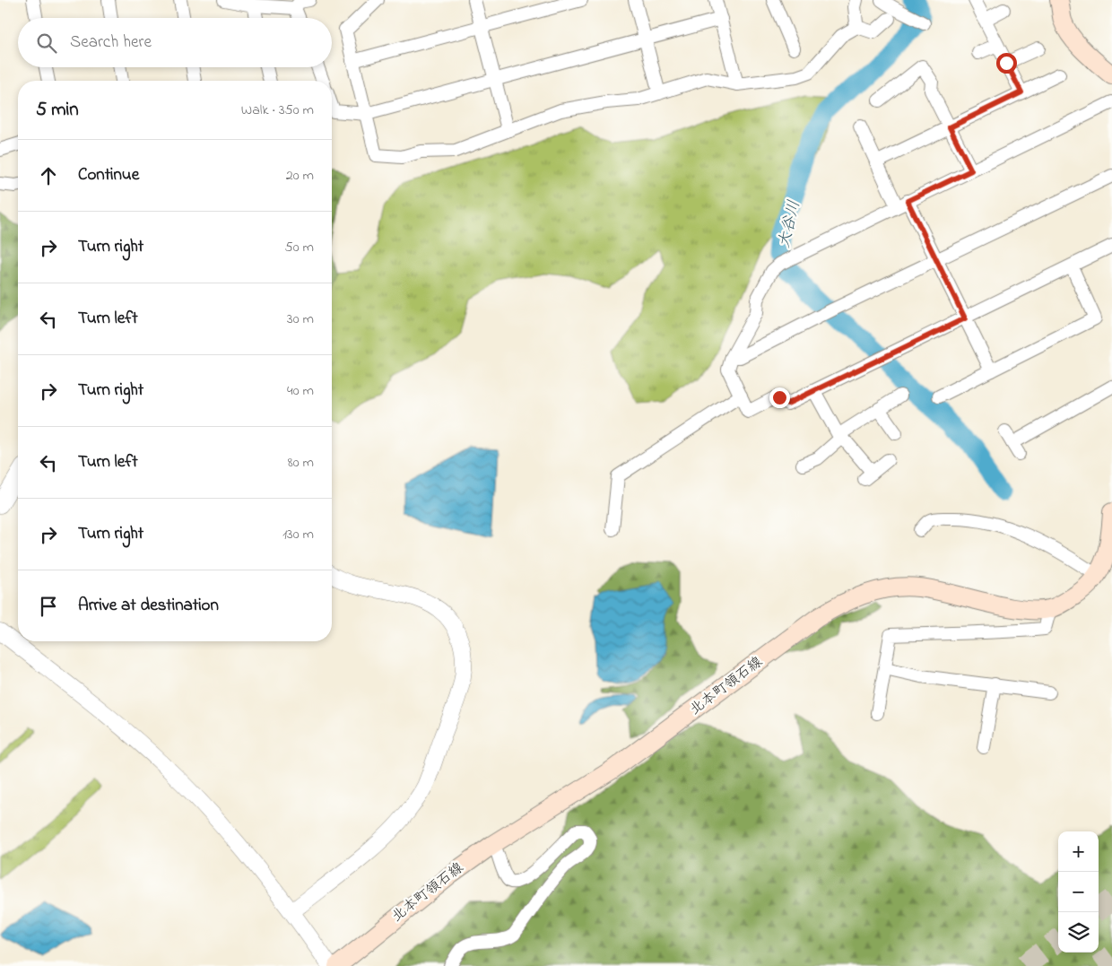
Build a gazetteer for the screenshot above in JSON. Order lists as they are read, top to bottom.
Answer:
{
  "streets": {
    "main road": ["北本町領石線"]
  },
  "water": ["大谷川"],
  "page": {
    "search": "Search here",
    "heading": ["5 min", "Walk · 350 m"],
    "list": [
      ["Continue", "20 m"],
      ["Turn right", "50 m"],
      ["Turn left", "30 m"],
      ["Turn right", "40 m"],
      ["Turn left", "80 m"],
      ["Turn right", "130 m"],
      "Arrive at destination"
    ],
    "map_buttons": ["+", "−"]
  }
}
